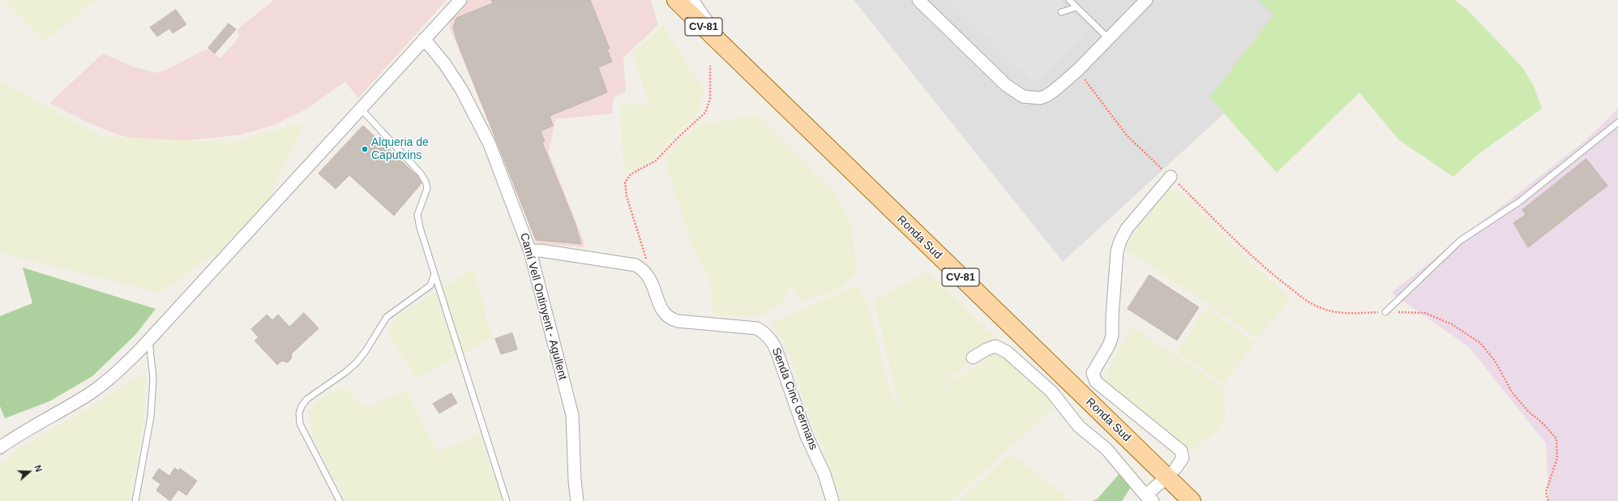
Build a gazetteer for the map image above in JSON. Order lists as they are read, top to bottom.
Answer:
{
  "streets": {
    "main road": ["CV-81", "Ronda Sud"],
    "street": ["Camí Vell Ontinyent - Agullent", "Senda Cinc Germans"]
  },
  "places": ["Alqueria de Caputxins"],
  "north": "right"
}
